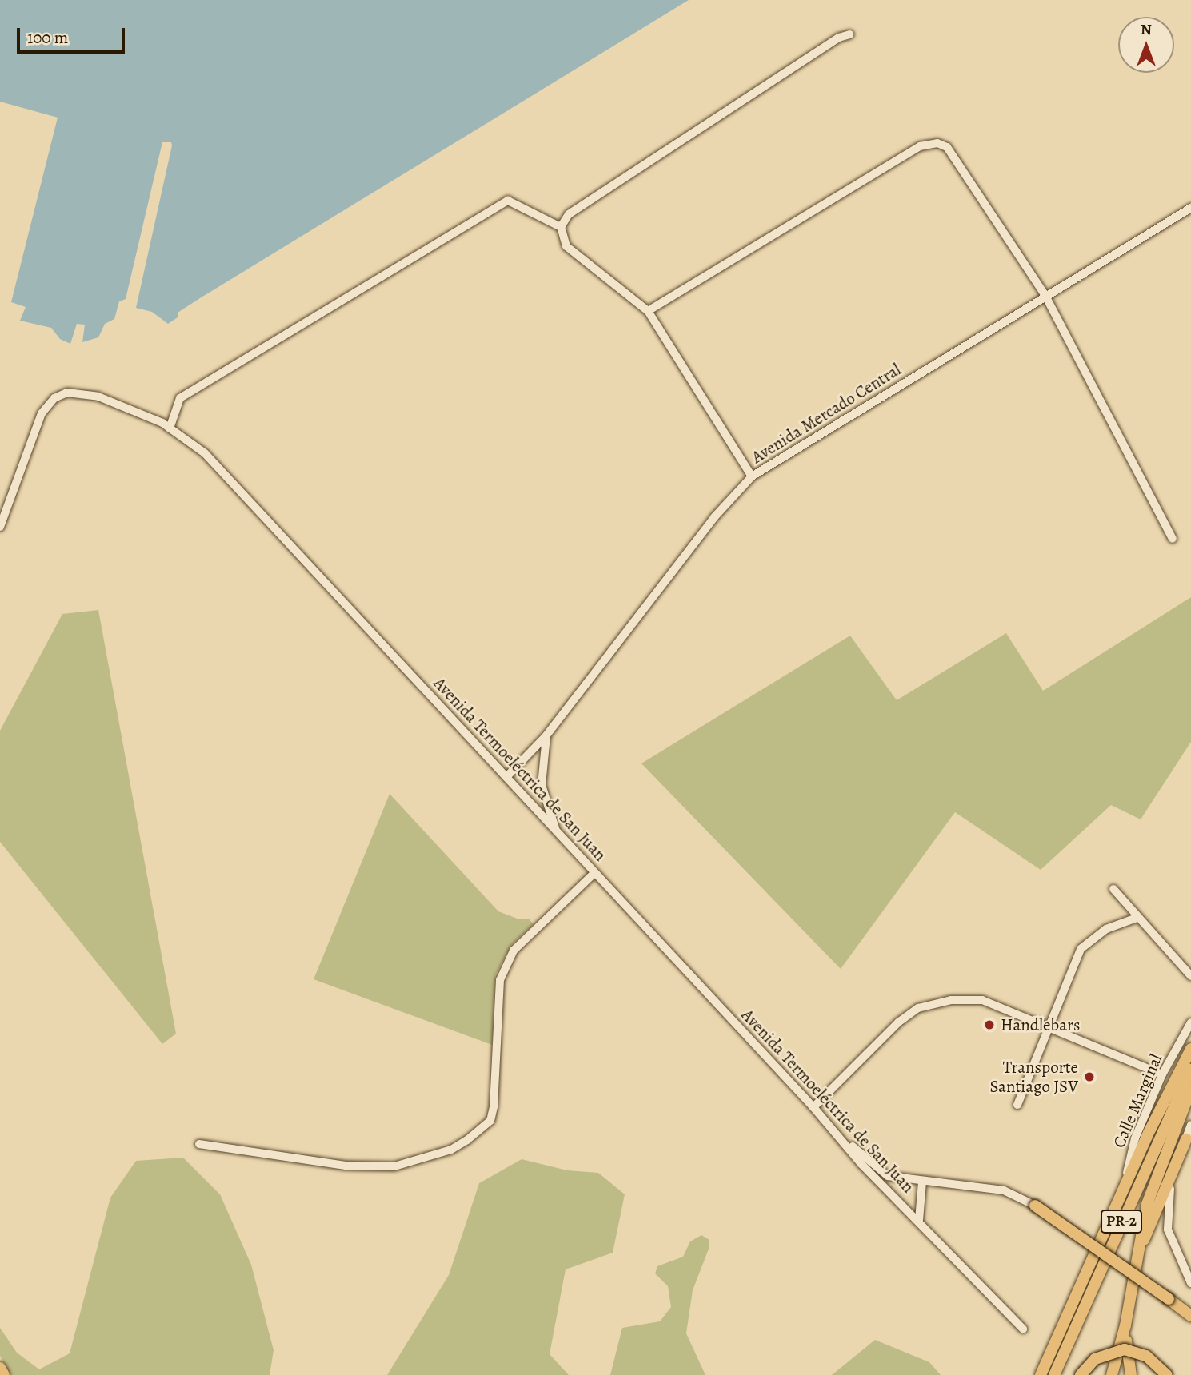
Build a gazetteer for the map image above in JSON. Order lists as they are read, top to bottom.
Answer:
{
  "streets": {
    "highway": ["PR-2"],
    "street": ["Avenida Mercado Central", "Avenida Termoeléctrica de San Juan", "Calle Marginal"]
  },
  "crossings": [
    ["Avenida Mercado Central", "Avenida Termoeléctrica de San Juan"],
    ["Calle Marginal", "PR-2"]
  ],
  "places": ["Handlebars", "Transporte Santiago JSV"],
  "scale_bar": "100 m",
  "north": "top"
}
